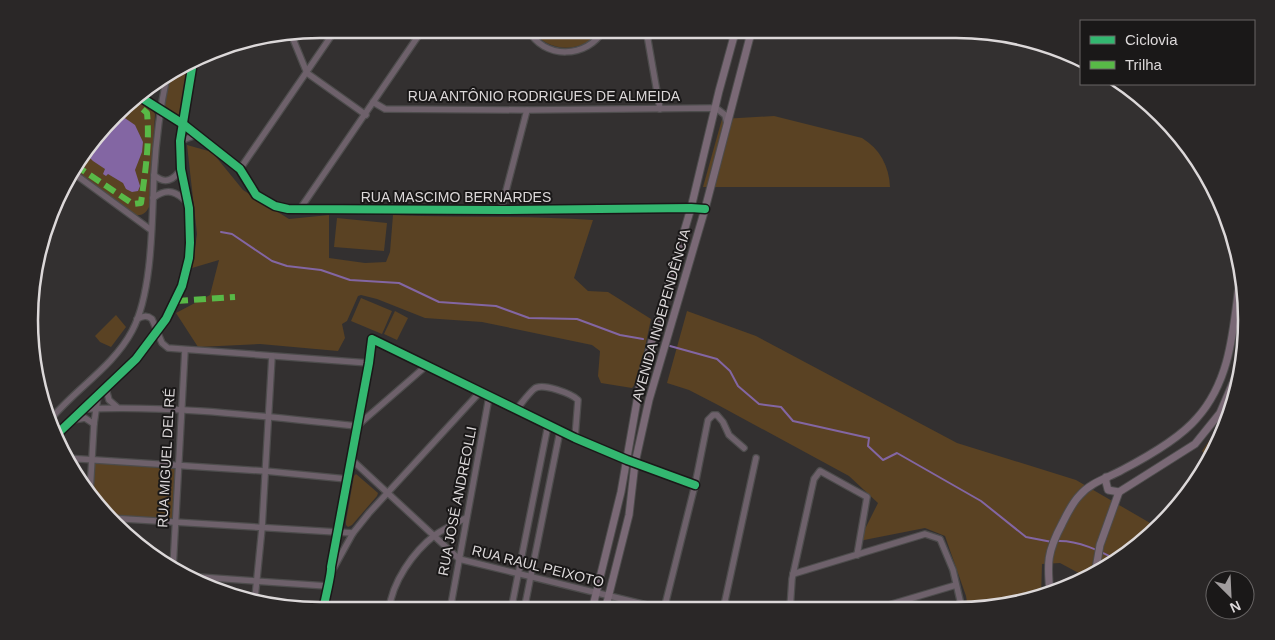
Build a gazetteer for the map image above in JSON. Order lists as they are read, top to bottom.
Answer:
{
  "streets": {
    "main road": ["AVENIDA INDEPENDÊNCIA"],
    "street": [
      "RUA ANTÔNIO RODRIGUES DE ALMEIDA",
      "RUA MASCIMO BERNARDES",
      "RUA MIGUEL DEL RÉ",
      "RUA JOSÉ ANDREOLLI",
      "RUA RAUL PEIXOTO"
    ]
  },
  "crossings": [
    ["RUA ANTÔNIO RODRIGUES DE ALMEIDA", "AVENIDA INDEPENDÊNCIA"],
    ["RUA MASCIMO BERNARDES", "AVENIDA INDEPENDÊNCIA"],
    ["AVENIDA INDEPENDÊNCIA", "RUA RAUL PEIXOTO"],
    ["RUA JOSÉ ANDREOLLI", "RUA RAUL PEIXOTO"]
  ],
  "legend": ["Ciclovia", "Trilha"],
  "north": "bottom right"
}
